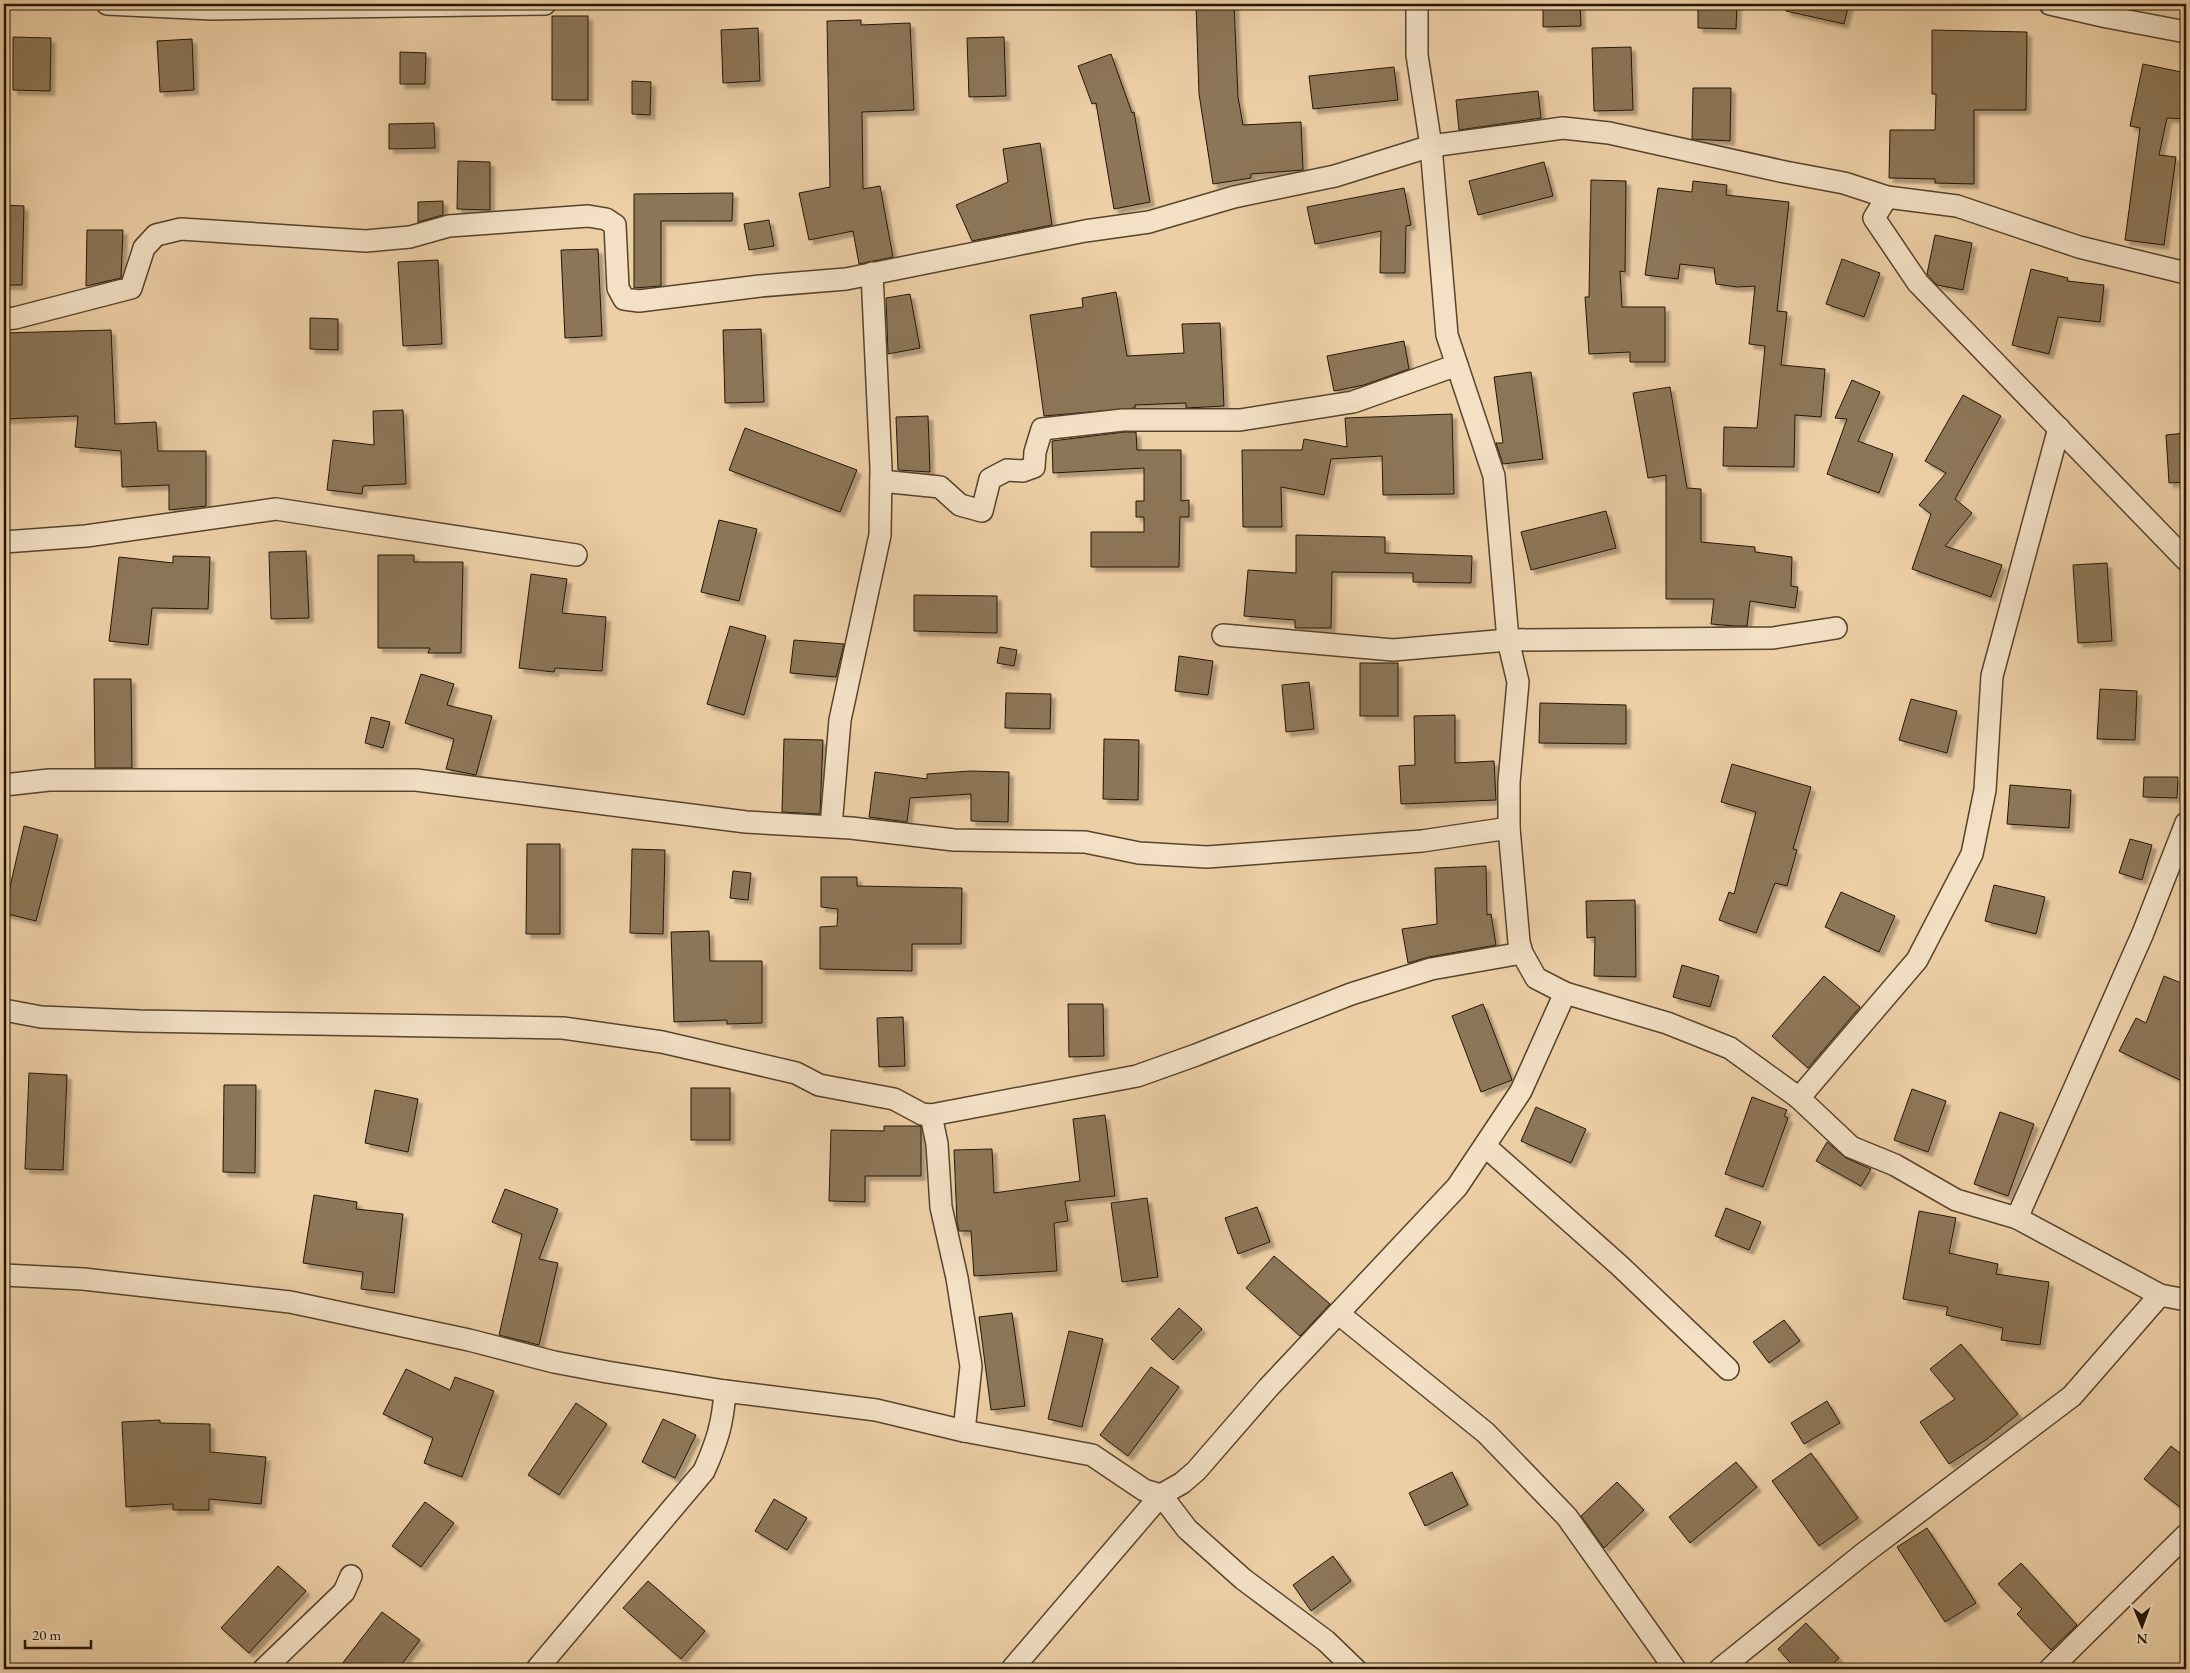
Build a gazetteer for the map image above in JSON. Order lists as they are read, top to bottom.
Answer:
{
  "scale_bar": "20 m",
  "north": "bottom"
}
